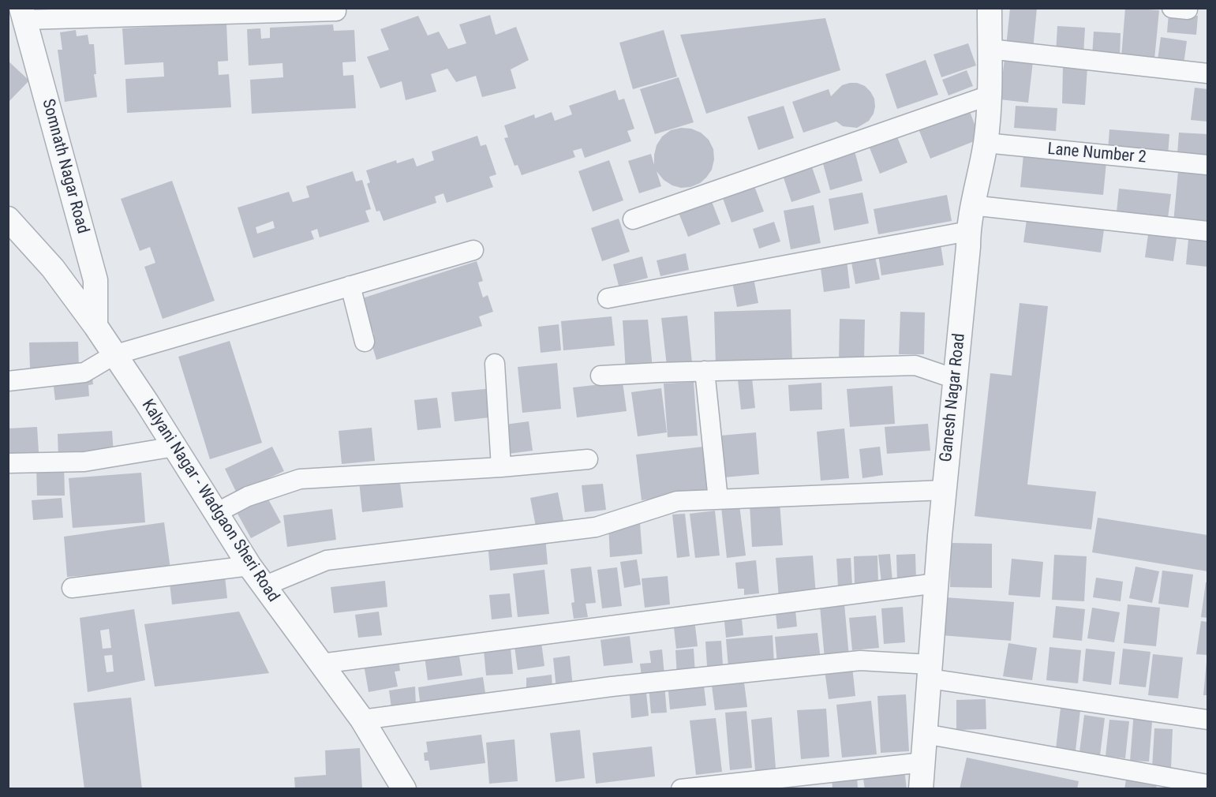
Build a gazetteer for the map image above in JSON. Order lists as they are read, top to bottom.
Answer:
{
  "streets": {
    "street": [
      "Lane Number 2",
      "Somnath Nagar Road",
      "Ganesh Nagar Road",
      "Kalyani Nagar - Wadgaon Sheri Road"
    ]
  },
  "crossings": [
    ["Lane Number 2", "Ganesh Nagar Road"],
    ["Somnath Nagar Road", "Kalyani Nagar - Wadgaon Sheri Road"]
  ]
}
